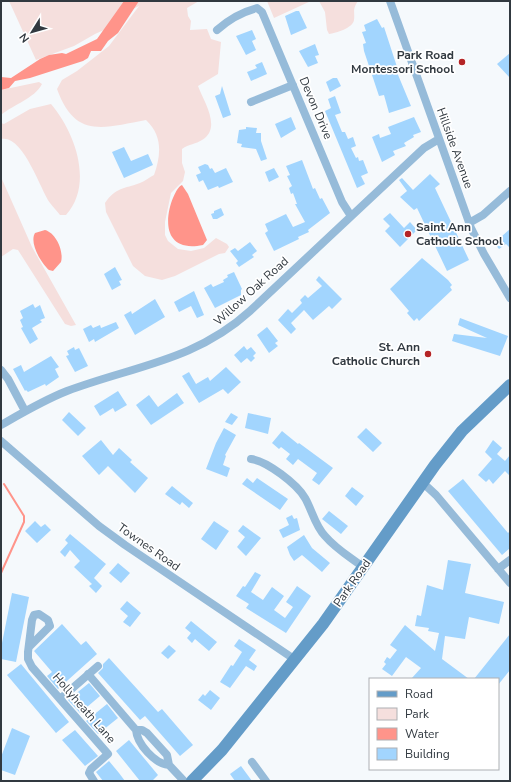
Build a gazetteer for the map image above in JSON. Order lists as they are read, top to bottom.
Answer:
{
  "streets": {
    "main road": ["Park Road"],
    "street": [
      "Devon Drive",
      "Hillside Avenue",
      "Willow Oak Road",
      "Townes Road",
      "Hollyheath Lane"
    ]
  },
  "crossings": [
    ["Devon Drive", "Willow Oak Road"],
    ["Hillside Avenue", "Willow Oak Road"],
    ["Townes Road", "Park Road"]
  ],
  "places": ["Park Road Montessori School", "Saint Ann Catholic School", "St. Ann Catholic Church"],
  "legend": [
    "Road",
    "Park",
    "Water",
    "Building"
  ],
  "north": "bottom left"
}
